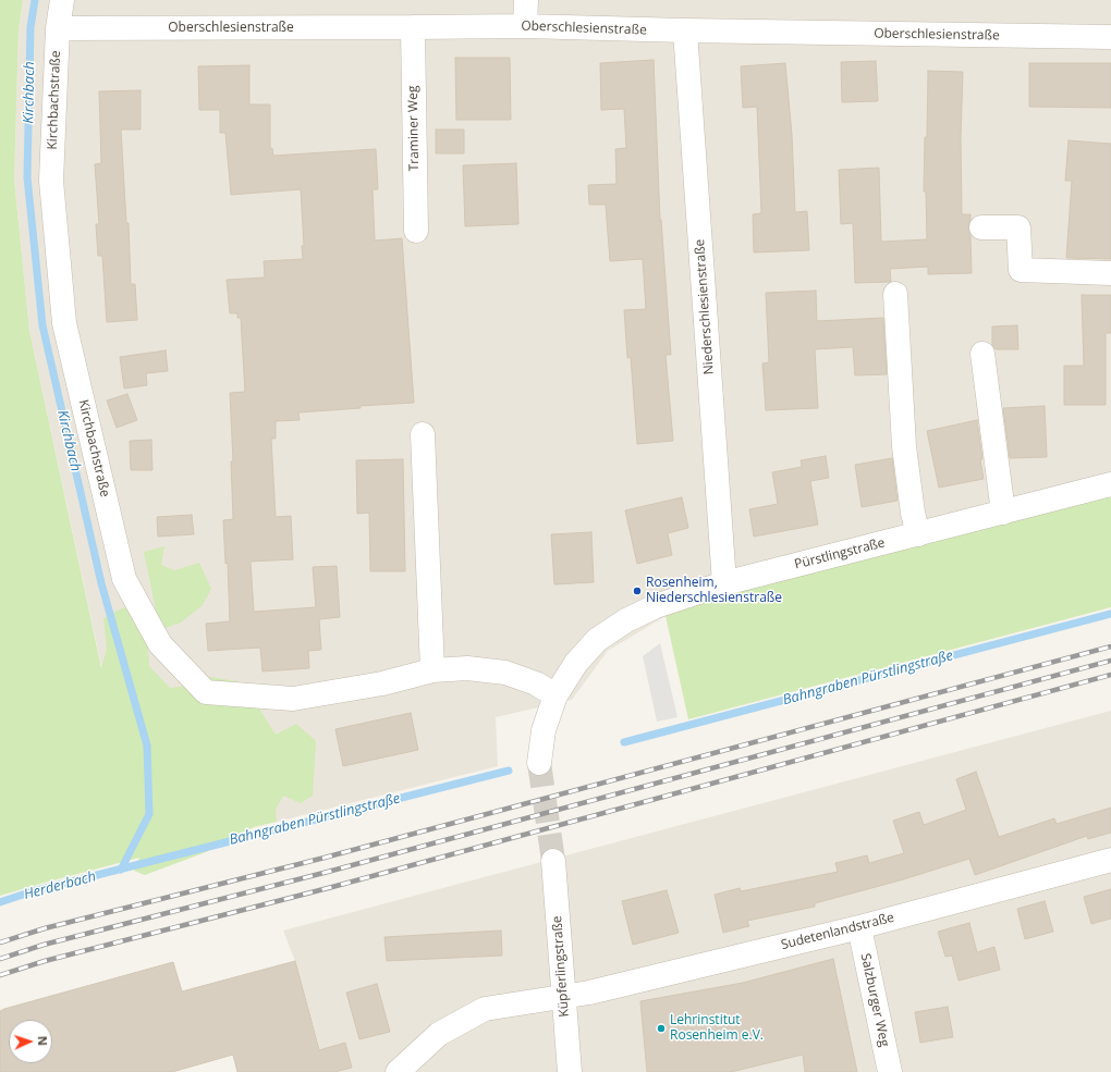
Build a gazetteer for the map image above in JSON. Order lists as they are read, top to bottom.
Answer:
{
  "streets": {
    "street": [
      "Oberschlesienstraße",
      "Kirchbachstraße",
      "Traminer Weg",
      "Niederschlesienstraße",
      "Pürstlingstraße",
      "Sudetenlandstraße",
      "Küpferlingstraße",
      "Salzburger Weg"
    ]
  },
  "crossings": [
    ["Oberschlesienstraße", "Kirchbachstraße"],
    ["Oberschlesienstraße", "Traminer Weg"],
    ["Oberschlesienstraße", "Niederschlesienstraße"],
    ["Niederschlesienstraße", "Pürstlingstraße"],
    ["Sudetenlandstraße", "Küpferlingstraße"],
    ["Sudetenlandstraße", "Salzburger Weg"]
  ],
  "water": ["Kirchbach", "Bahngraben Pürstlingstraße", "Herderbach"],
  "places": ["Rosenheim, Niederschlesienstraße", "Lehrinstitut Rosenheim e.V."],
  "north": "right"
}
